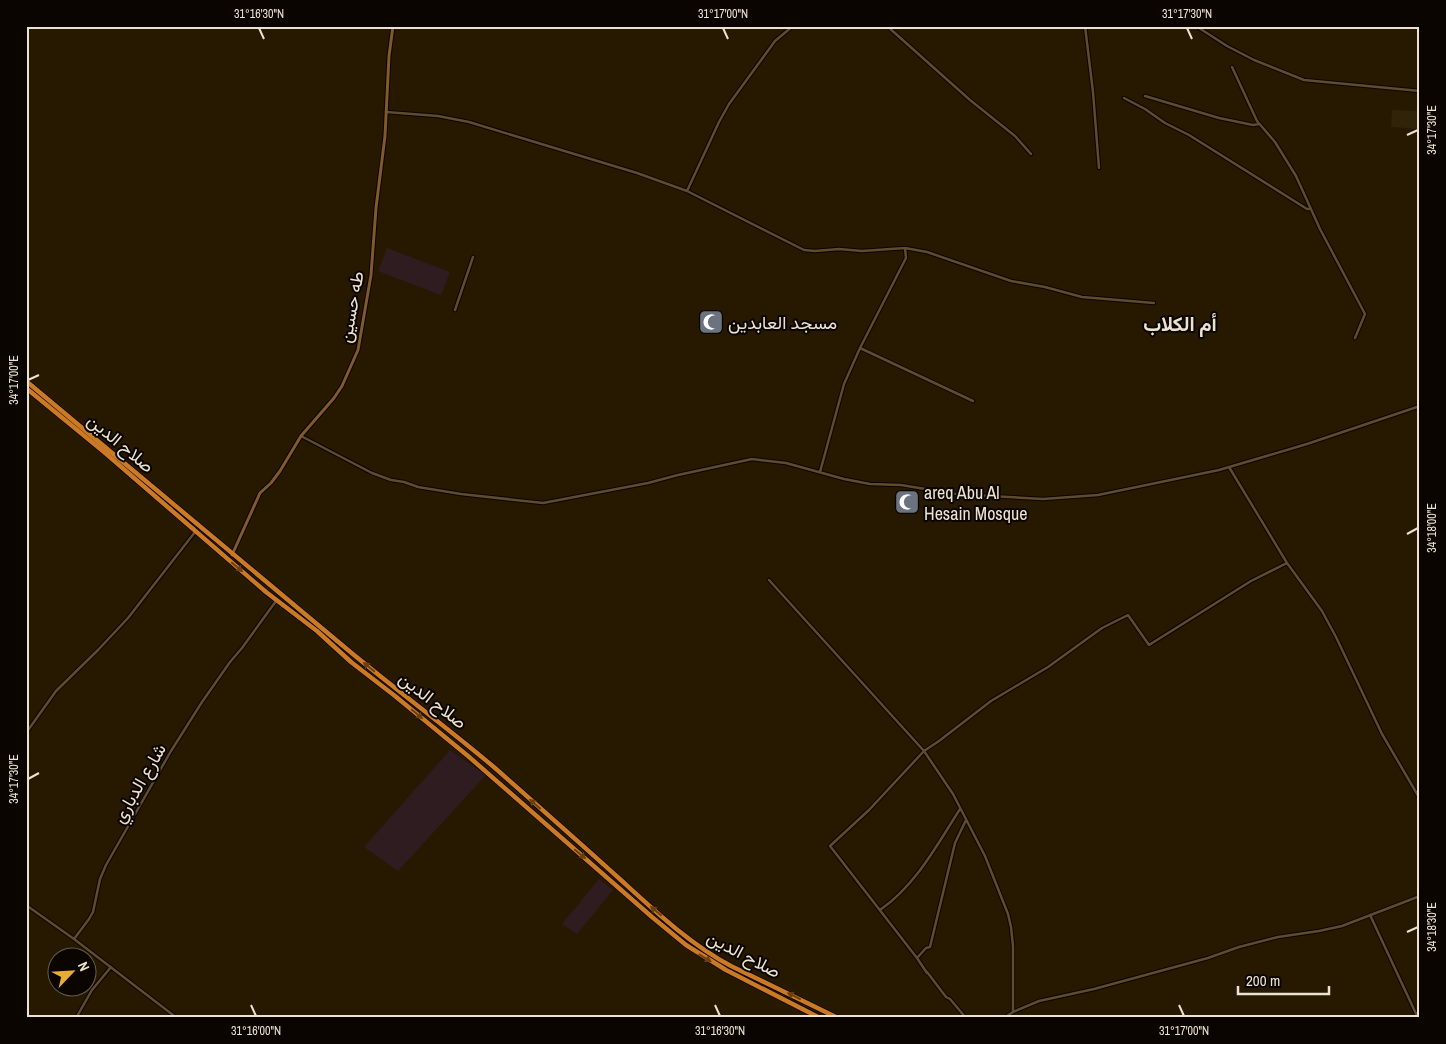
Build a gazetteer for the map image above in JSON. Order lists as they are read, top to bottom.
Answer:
{
  "streets": {
    "highway": ["صلاح الدين"],
    "street": ["طه حسين", "شارع الدباري"]
  },
  "crossings": [
    ["طه حسين", "صلاح الدين"],
    ["صلاح الدين", "شارع الدباري"]
  ],
  "districts": ["أم الكلاب"],
  "places": {
    "mosque": ["مسجد العابدين", "areq Abu Al Hesain Mosque"]
  },
  "scale_bar": "200 m",
  "north": "top right",
  "coordinates": [
    "31°16'30\"N",
    "31°17'00\"N",
    "31°17'30\"N",
    "34°17'30\"E",
    "34°17'00\"E",
    "34°18'00\"E",
    "34°18'30\"E",
    "31°16'00\"N"
  ]
}
